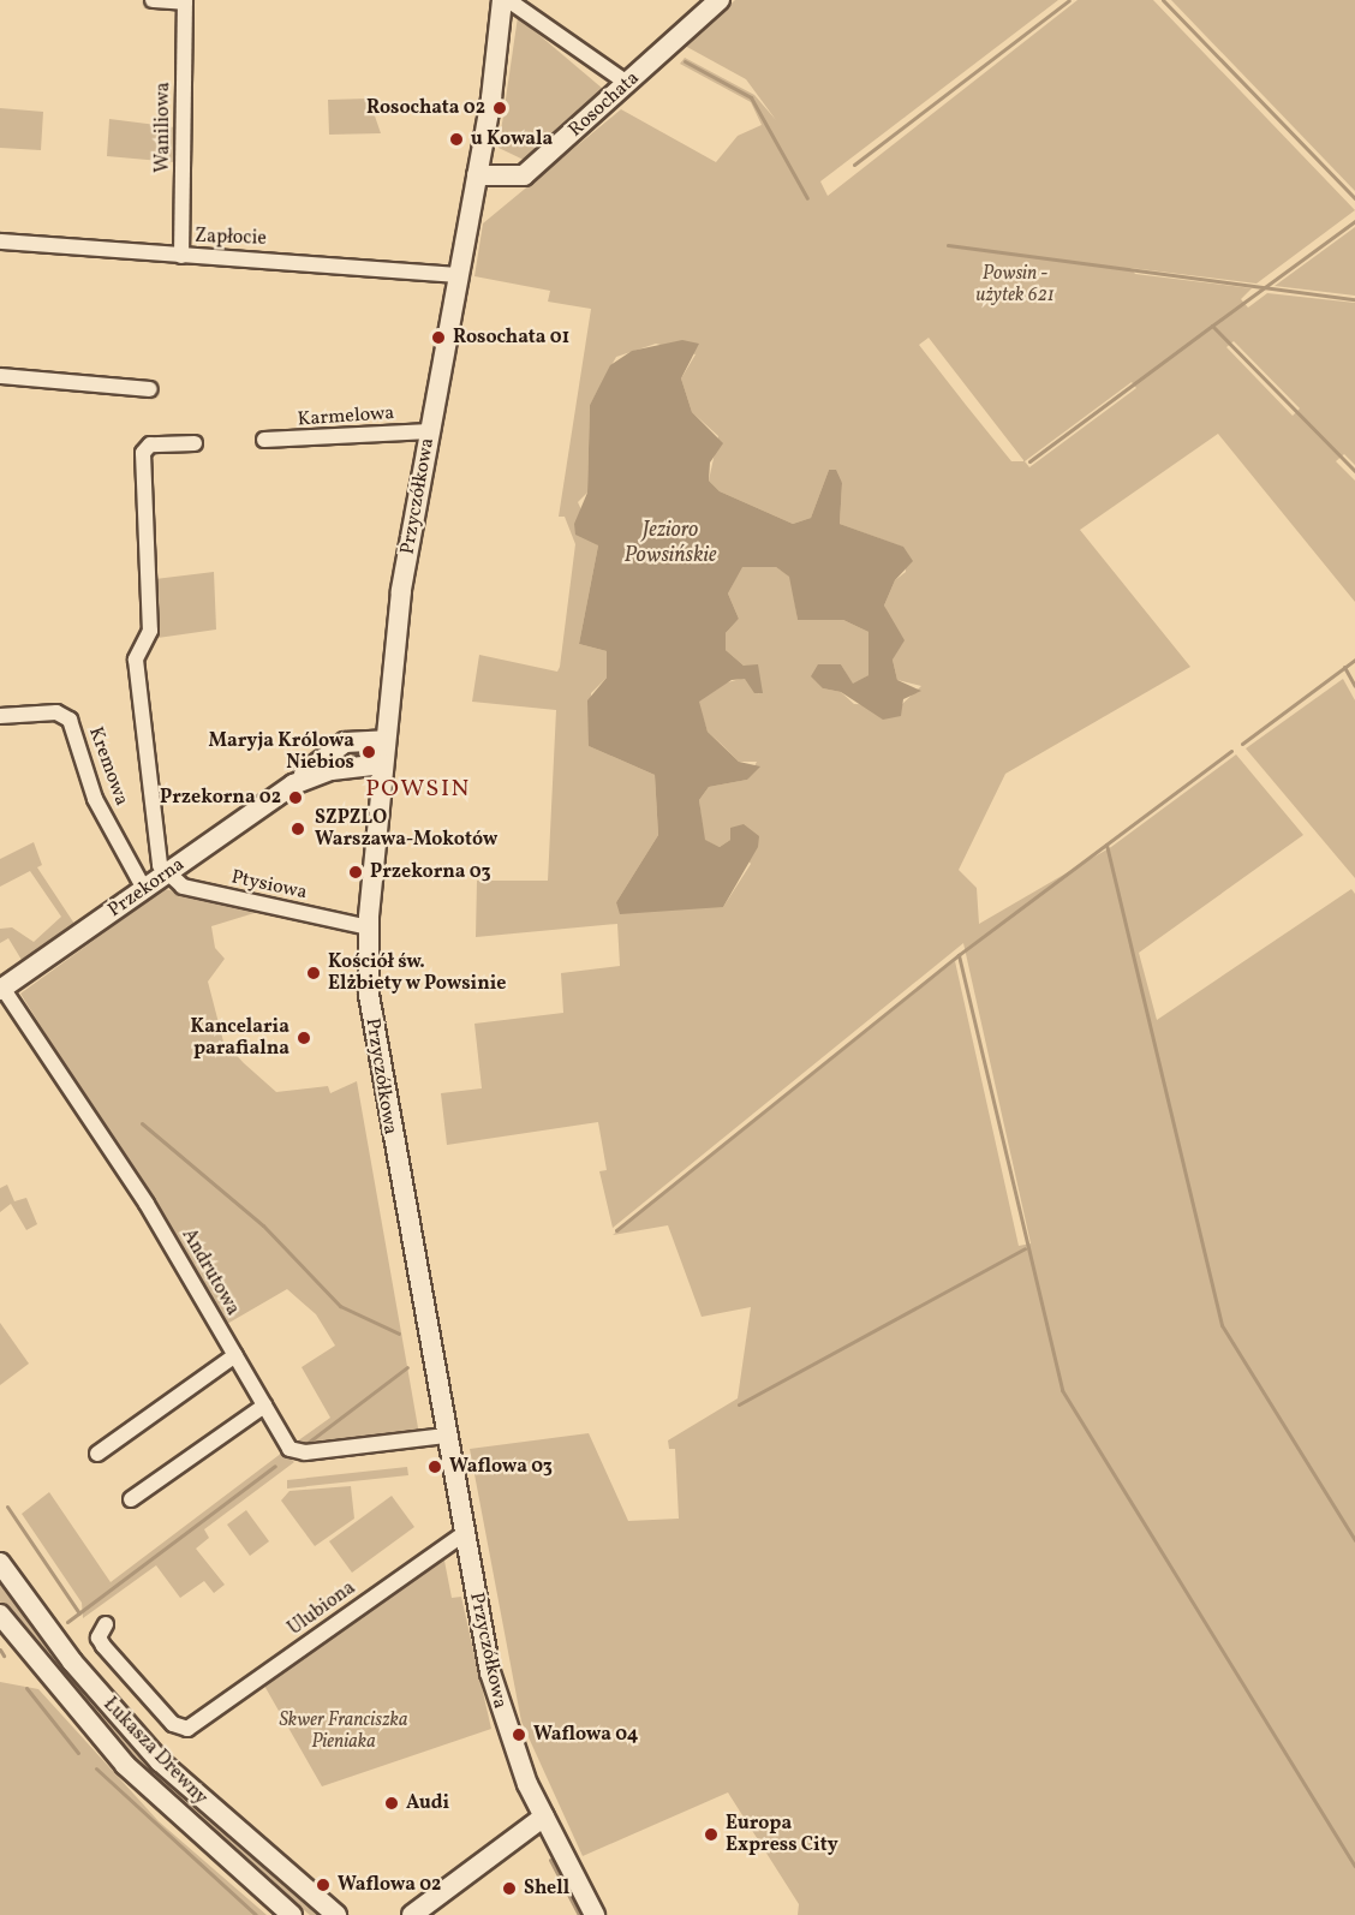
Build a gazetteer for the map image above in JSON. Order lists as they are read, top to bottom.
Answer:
{
  "streets": {
    "street": [
      "Rosochata",
      "Waniliowa",
      "Zapłocie",
      "Karmelowa",
      "Przyczółkowa",
      "Kremowa",
      "Ptysiowa",
      "Przekorna",
      "Andrutowa",
      "Ulubiona",
      "Łukasza Drewny"
    ]
  },
  "crossings": [
    ["Rosochata", "Przyczółkowa"],
    ["Waniliowa", "Zapłocie"],
    ["Zapłocie", "Przyczółkowa"],
    ["Karmelowa", "Przyczółkowa"],
    ["Przyczółkowa", "Ptysiowa"],
    ["Przyczółkowa", "Przekorna"],
    ["Przyczółkowa", "Andrutowa"],
    ["Przyczółkowa", "Ulubiona"],
    ["Kremowa", "Przekorna"],
    ["Ptysiowa", "Przekorna"],
    ["Przekorna", "Andrutowa"]
  ],
  "districts": ["POWSIN"],
  "water": ["Jezioro Powsińskie"],
  "parks": ["Powsin - użytek 621", "Skwer Franciszka Pieniaka"],
  "places": [
    "Rosochata 02",
    "u Kowala",
    "Rosochata 01",
    "Maryja Królowa Niebios",
    "Przekorna 02",
    "SZPZLO Warszawa-Mokotów",
    "Przekorna 03",
    "Kościół św. Elżbiety w Powsinie",
    "Kancelaria parafialna",
    "Waflowa 03",
    "Waflowa 04",
    "Audi",
    "Europa Express City",
    "Waflowa 02",
    "Shell"
  ]
}
